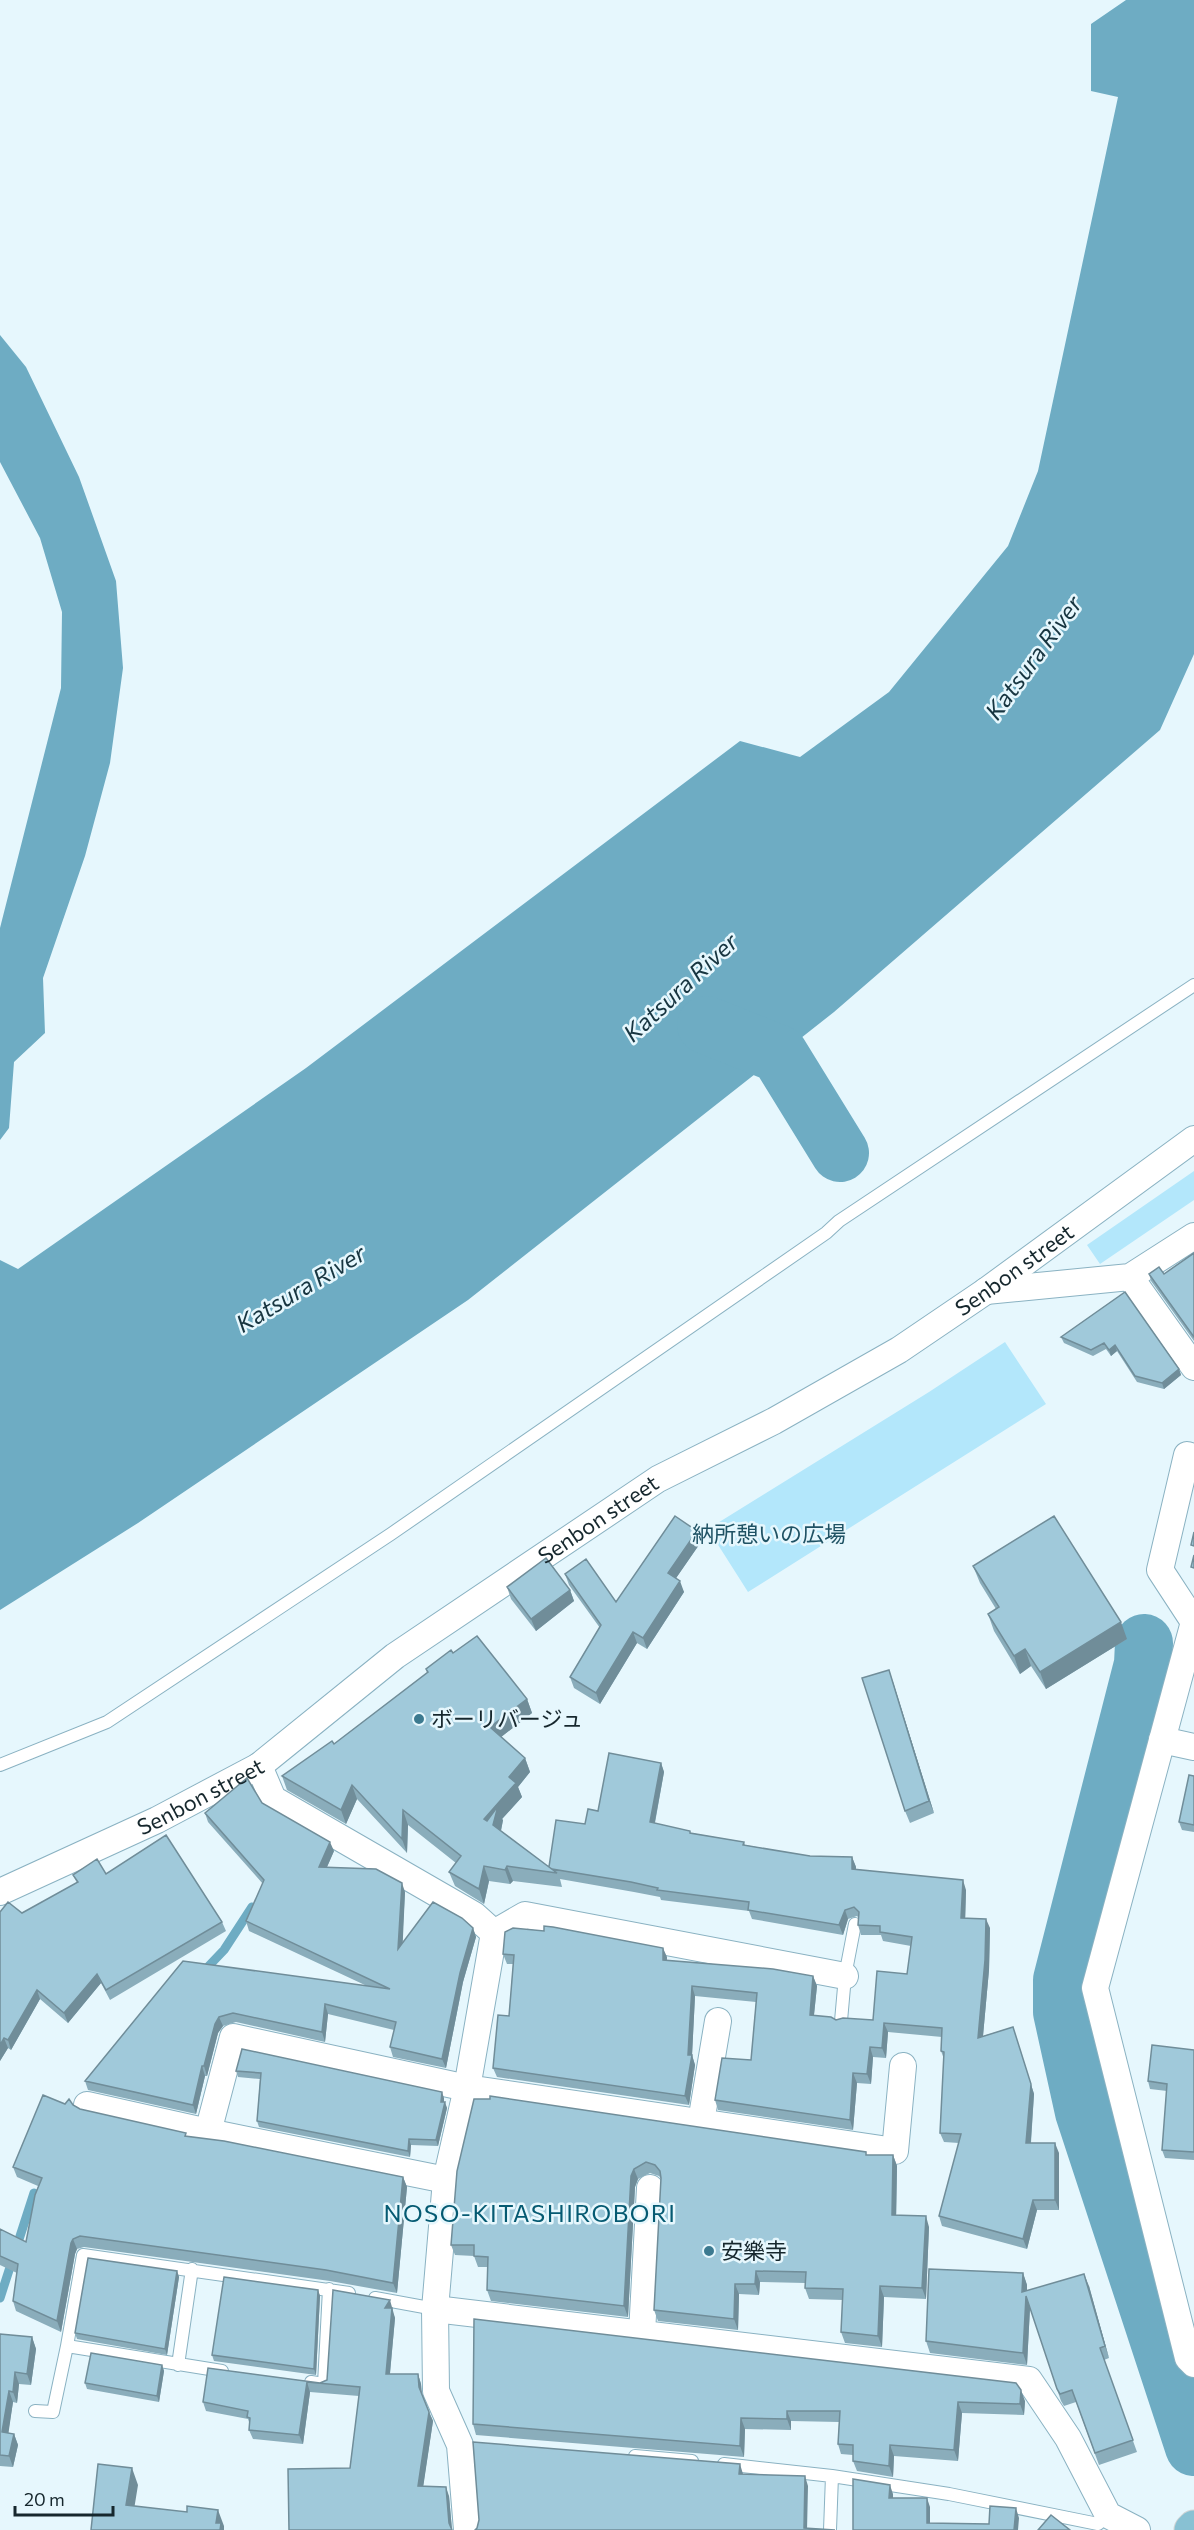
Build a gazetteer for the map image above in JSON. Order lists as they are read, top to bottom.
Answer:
{
  "streets": {
    "street": ["Senbon street"]
  },
  "districts": ["NOSO-KITASHIROBORI"],
  "water": ["Katsura River"],
  "parks": ["納所憩いの広場"],
  "places": ["ボーリバージュ", "安樂寺"],
  "scale_bar": "20 m"
}
